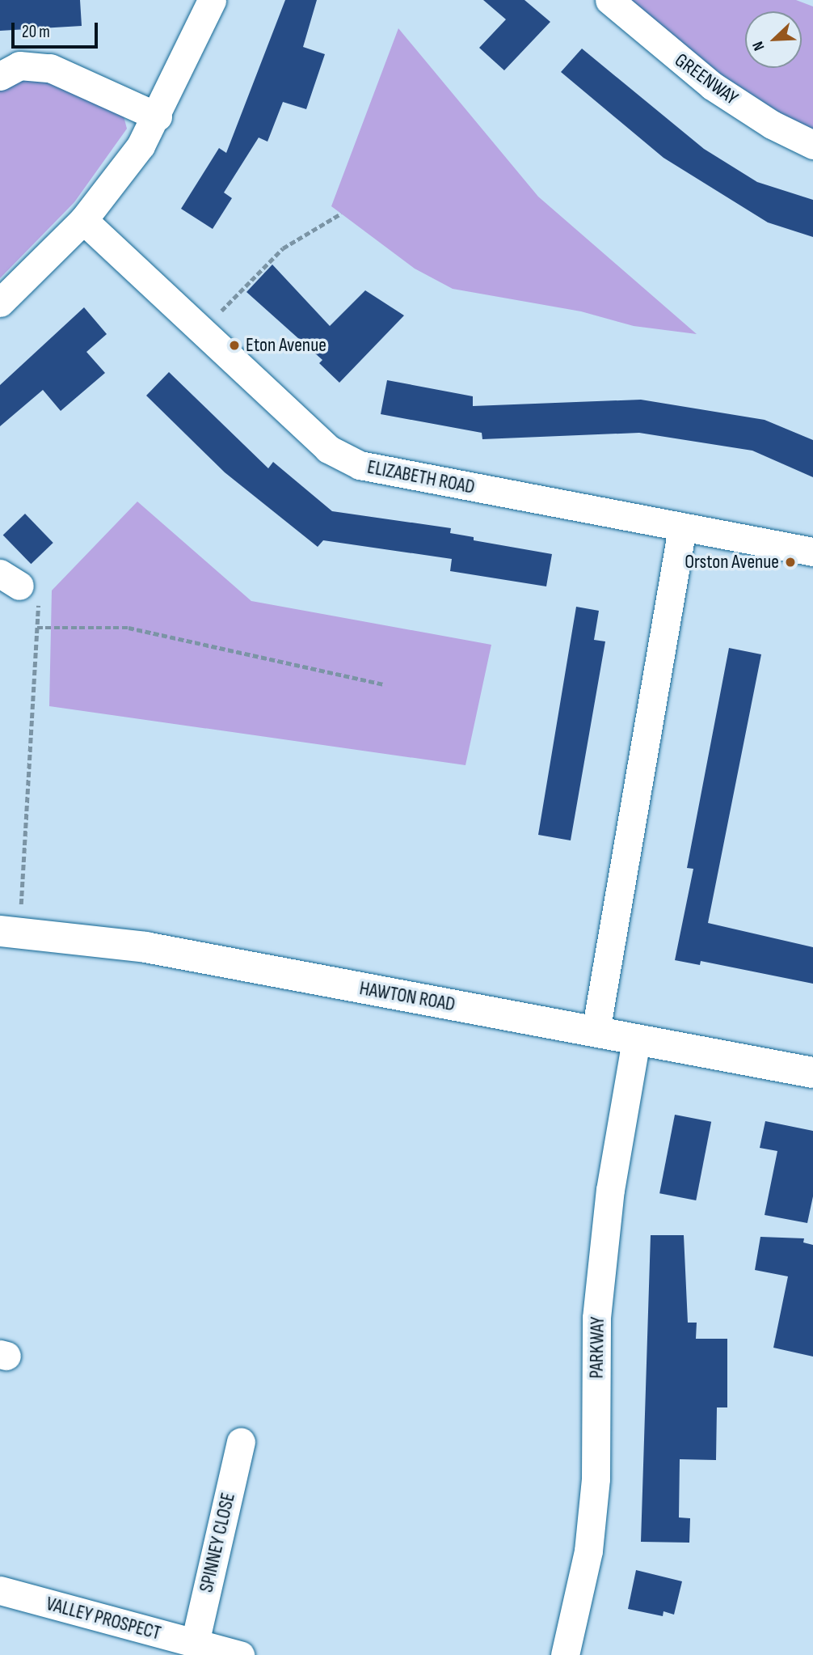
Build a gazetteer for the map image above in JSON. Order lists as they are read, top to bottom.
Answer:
{
  "streets": {
    "street": [
      "GREENWAY",
      "ELIZABETH ROAD",
      "HAWTON ROAD",
      "PARKWAY",
      "SPINNEY CLOSE",
      "VALLEY PROSPECT"
    ]
  },
  "crossings": [
    ["HAWTON ROAD", "PARKWAY"],
    ["SPINNEY CLOSE", "VALLEY PROSPECT"]
  ],
  "places": ["Eton Avenue", "Orston Avenue"],
  "scale_bar": "20 m",
  "north": "bottom left"
}
